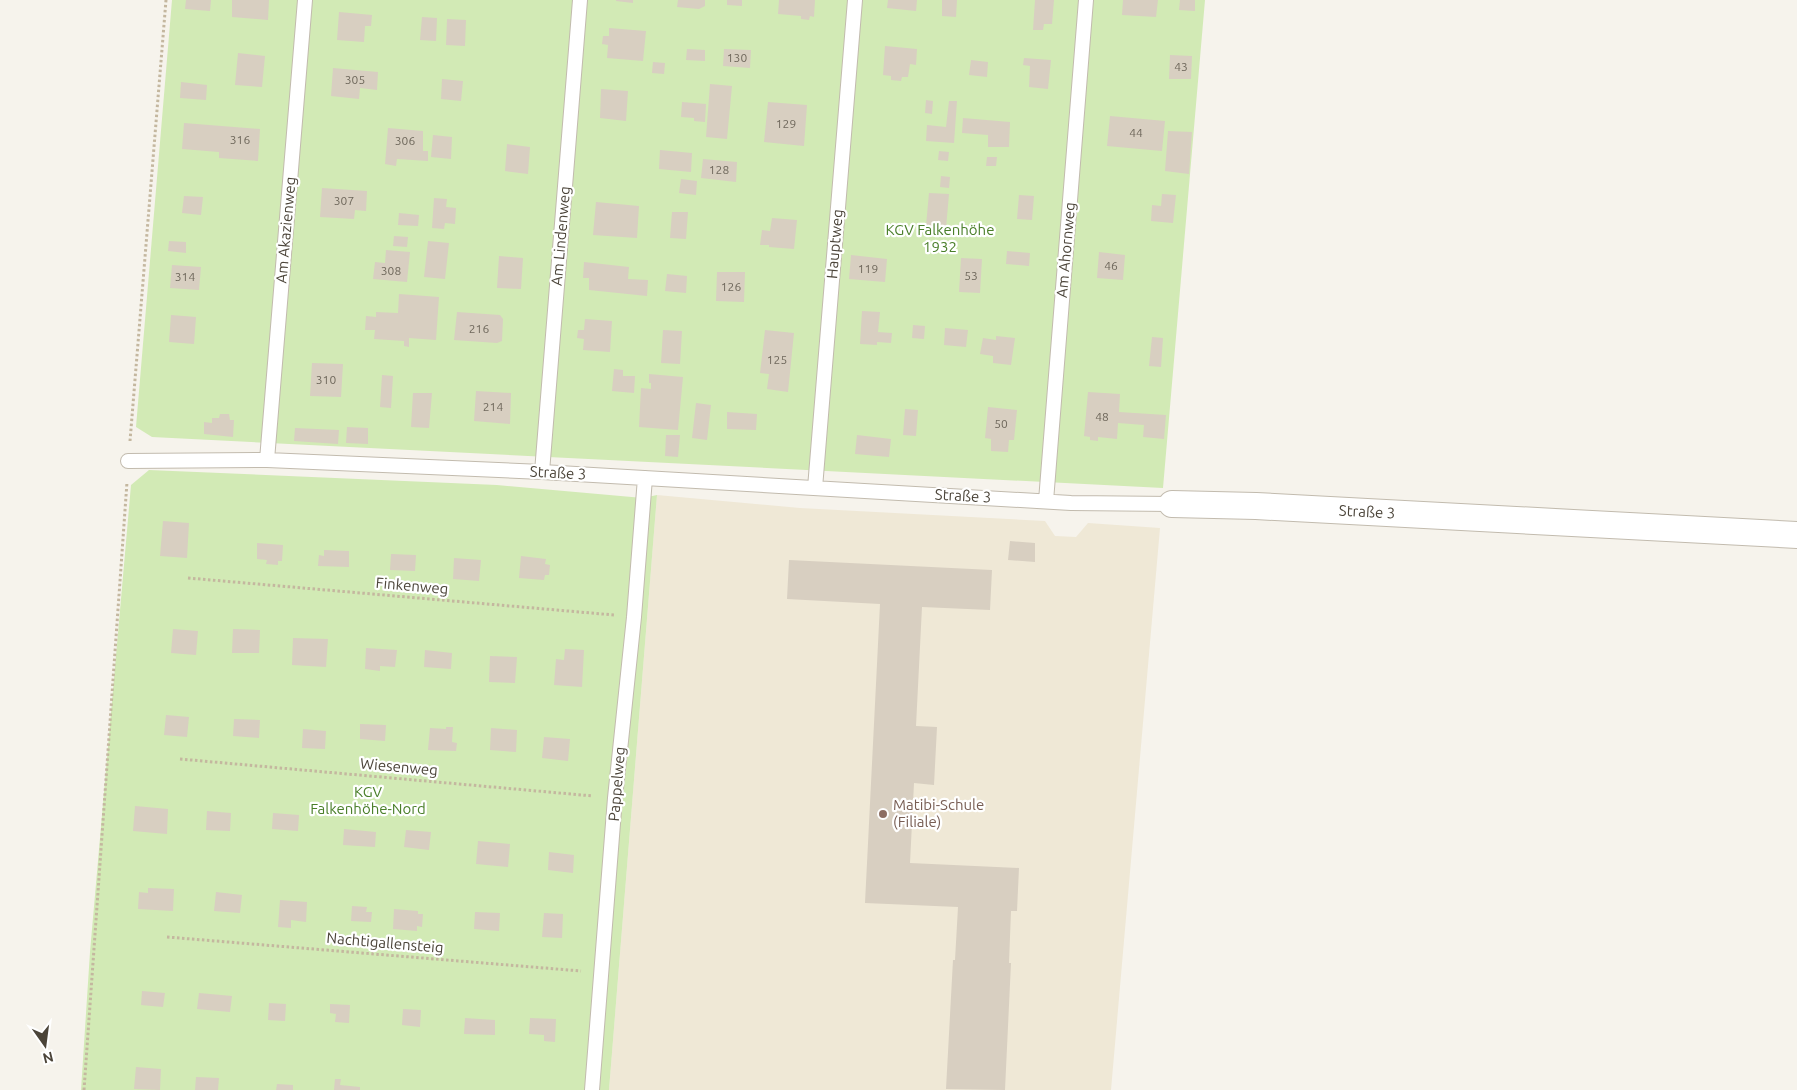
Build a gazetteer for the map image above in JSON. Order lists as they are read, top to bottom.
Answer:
{
  "streets": {
    "street": ["Straße 3"],
    "lane": [
      "Am Akazienweg",
      "Am Lindenweg",
      "Hauptweg",
      "Am Ahornweg",
      "Pappelweg"
    ],
    "path": ["Finkenweg", "Wiesenweg", "Nachtigallensteig"]
  },
  "crossings": [
    ["Am Akazienweg", "Straße 3"],
    ["Am Lindenweg", "Straße 3"],
    ["Hauptweg", "Straße 3"],
    ["Am Ahornweg", "Straße 3"],
    ["Straße 3", "Pappelweg"],
    ["Finkenweg", "Pappelweg"],
    ["Wiesenweg", "Pappelweg"],
    ["Pappelweg", "Nachtigallensteig"]
  ],
  "parks": ["KGV Falkenhöhe 1932", "KGV Falkenhöhe-Nord"],
  "places": ["Matibi-Schule (Filiale)"],
  "house_numbers": [
    "130",
    "43",
    "305",
    "129",
    "44",
    "316",
    "306",
    "128",
    "307",
    "46",
    "119",
    "308",
    "53",
    "314",
    "126",
    "216",
    "125",
    "310",
    "214",
    "48",
    "50"
  ],
  "north": "bottom"
}
